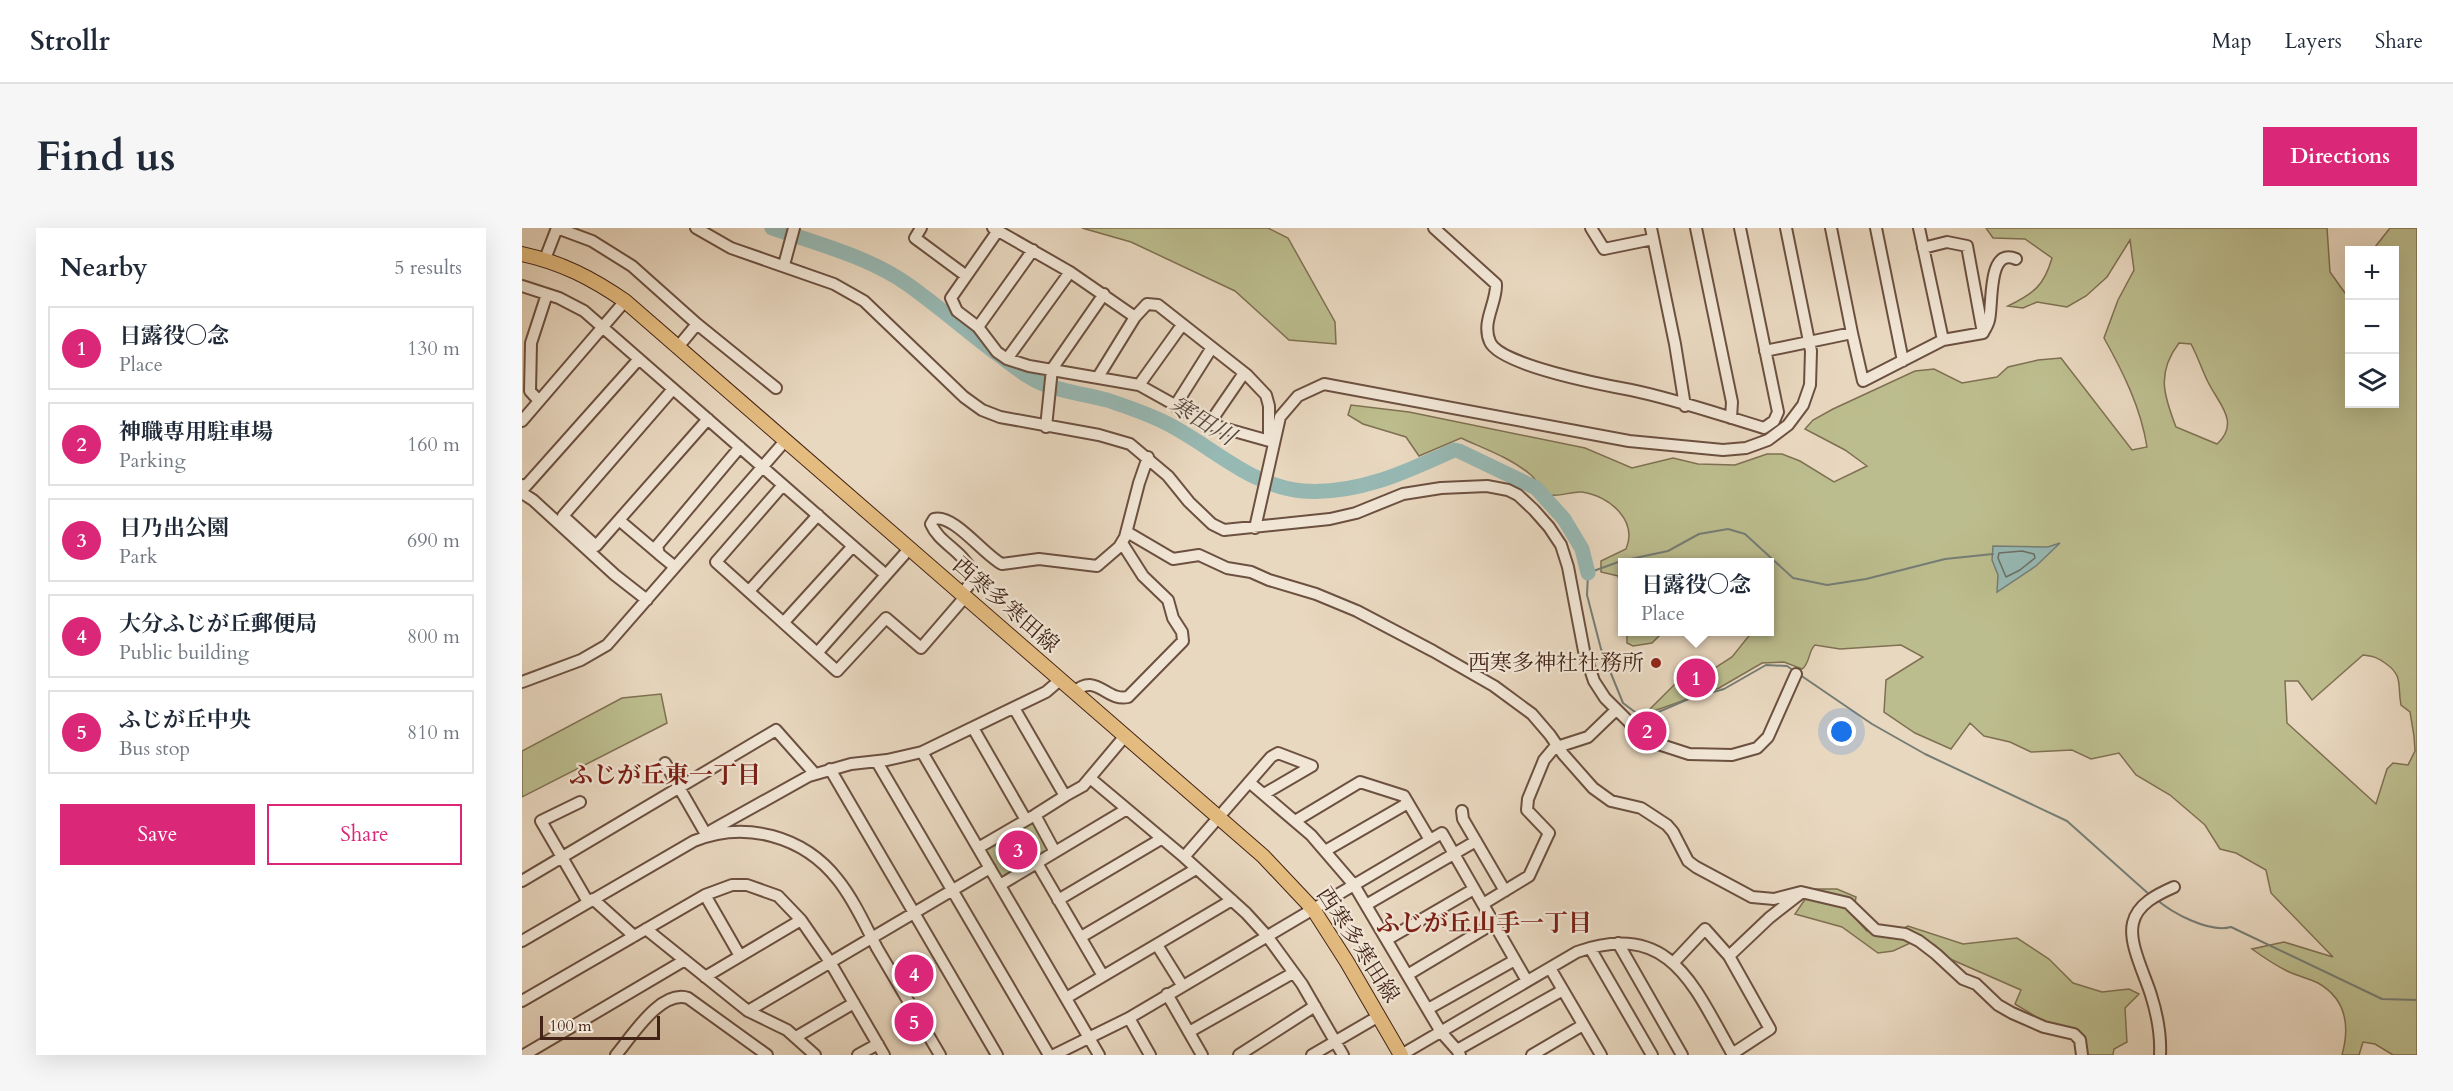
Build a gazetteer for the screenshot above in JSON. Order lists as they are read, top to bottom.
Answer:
{
  "streets": {
    "main road": ["西寒多寒田線"]
  },
  "districts": ["ふじが丘東一丁目", "ふじが丘山手一丁目"],
  "water": ["寒田川"],
  "places": ["西寒多神社社務所"],
  "scale_bar": "100 m",
  "page": {
    "header": "Strollr",
    "nav": ["Map", "Layers", "Share"],
    "buttons": [
      "Directions",
      ["Save", "Share"]
    ],
    "title": "Find us",
    "heading": ["Nearby", "5 results"],
    "map_buttons": ["+", "−"],
    "list": [
      {
        "mark": "1",
        "name": "日露役〇念",
        "note": "Place",
        "value": "130 m"
      },
      {
        "mark": "2",
        "name": "神職専用駐車場",
        "note": "Parking",
        "value": "160 m"
      },
      {
        "mark": "3",
        "name": "日乃出公園",
        "note": "Park",
        "value": "690 m"
      },
      {
        "mark": "4",
        "name": "大分ふじが丘郵便局",
        "note": "Public building",
        "value": "800 m"
      },
      {
        "mark": "5",
        "name": "ふじが丘中央",
        "note": "Bus stop",
        "value": "810 m"
      }
    ],
    "popup": ["日露役〇念", "Place"],
    "pins": [
      "1",
      "2",
      "3",
      "4",
      "5"
    ],
    "scale": "100 m"
  }
}
